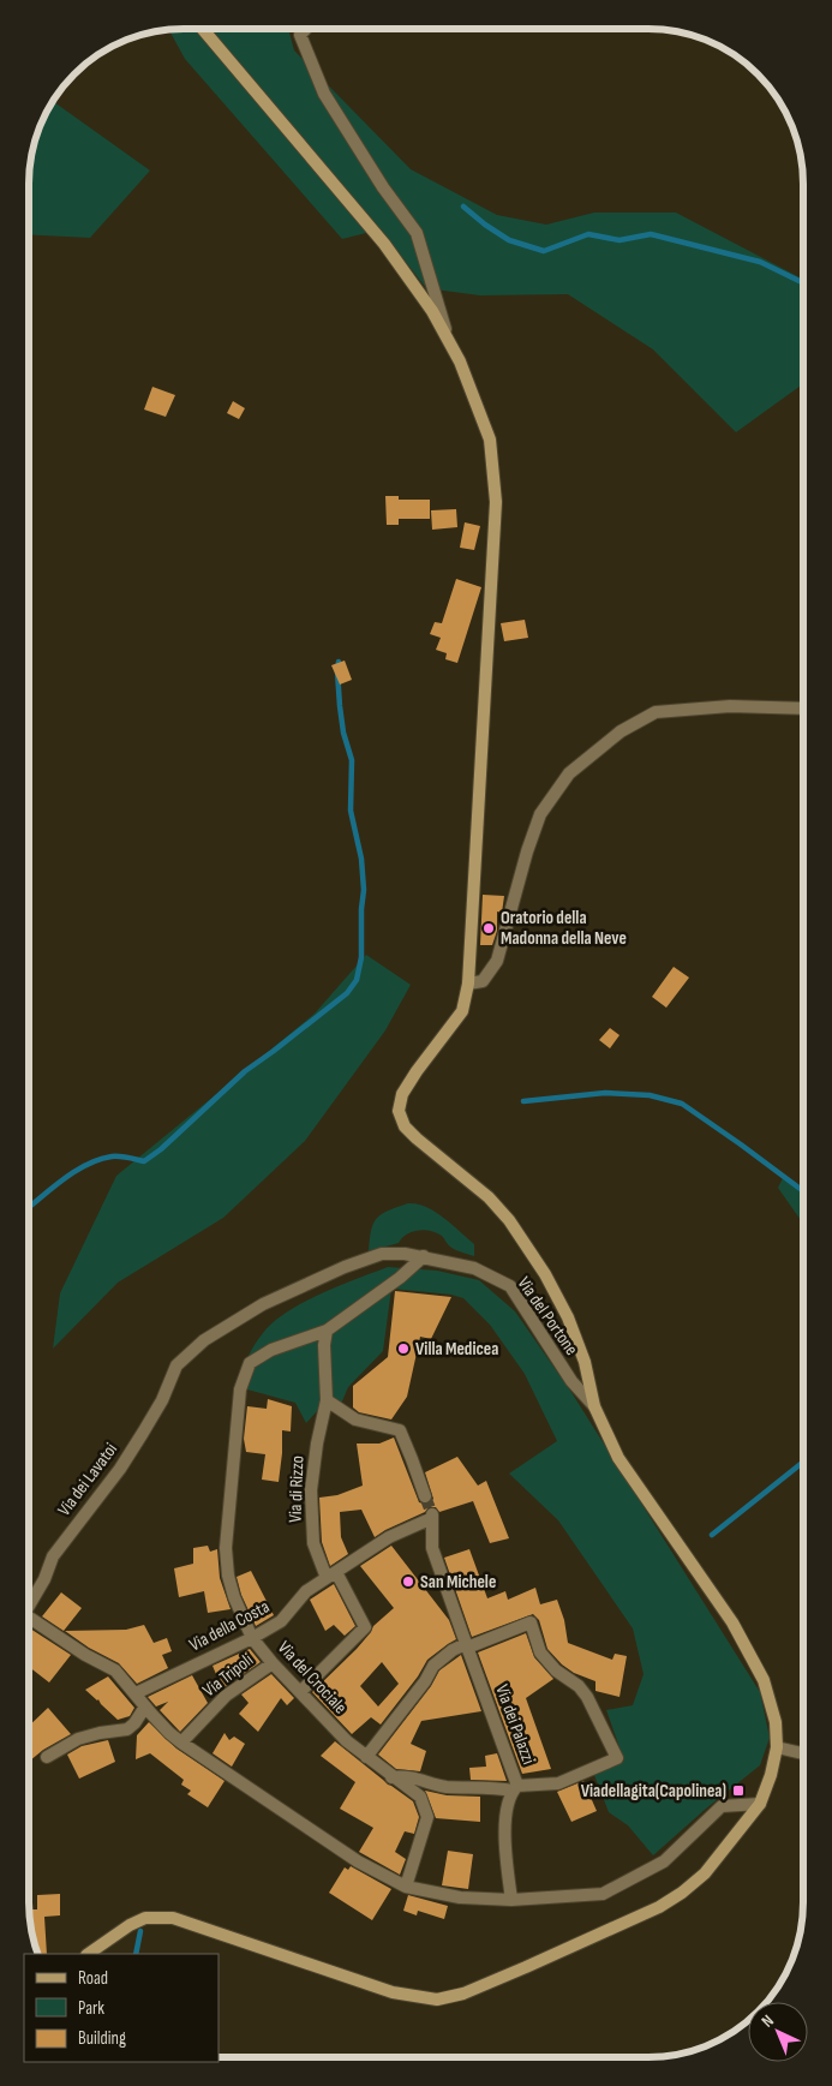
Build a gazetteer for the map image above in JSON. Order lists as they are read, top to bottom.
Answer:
{
  "streets": {
    "street": [
      "Via del Portone",
      "Via dei Lavatoi",
      "Via di Rizzo",
      "Via della Costa",
      "Via Tripoli",
      "Via del Crociale",
      "Via dei Palazzi"
    ]
  },
  "crossings": [
    ["Via del Portone", "Via dei Lavatoi"],
    ["Via del Portone", "Via del Crociale"],
    ["Via dei Lavatoi", "Via della Costa"],
    ["Via di Rizzo", "Via della Costa"],
    ["Via di Rizzo", "Via del Crociale"],
    ["Via della Costa", "Via del Crociale"],
    ["Via della Costa", "Via dei Palazzi"],
    ["Via Tripoli", "Via del Crociale"]
  ],
  "places": {
    "other": ["Oratorio della Madonna della Neve", "Villa Medicea", "San Michele"],
    "transit": ["Viadellagita(Capolinea)"]
  },
  "legend": ["Road", "Park", "Building"],
  "north": "top left"
}
